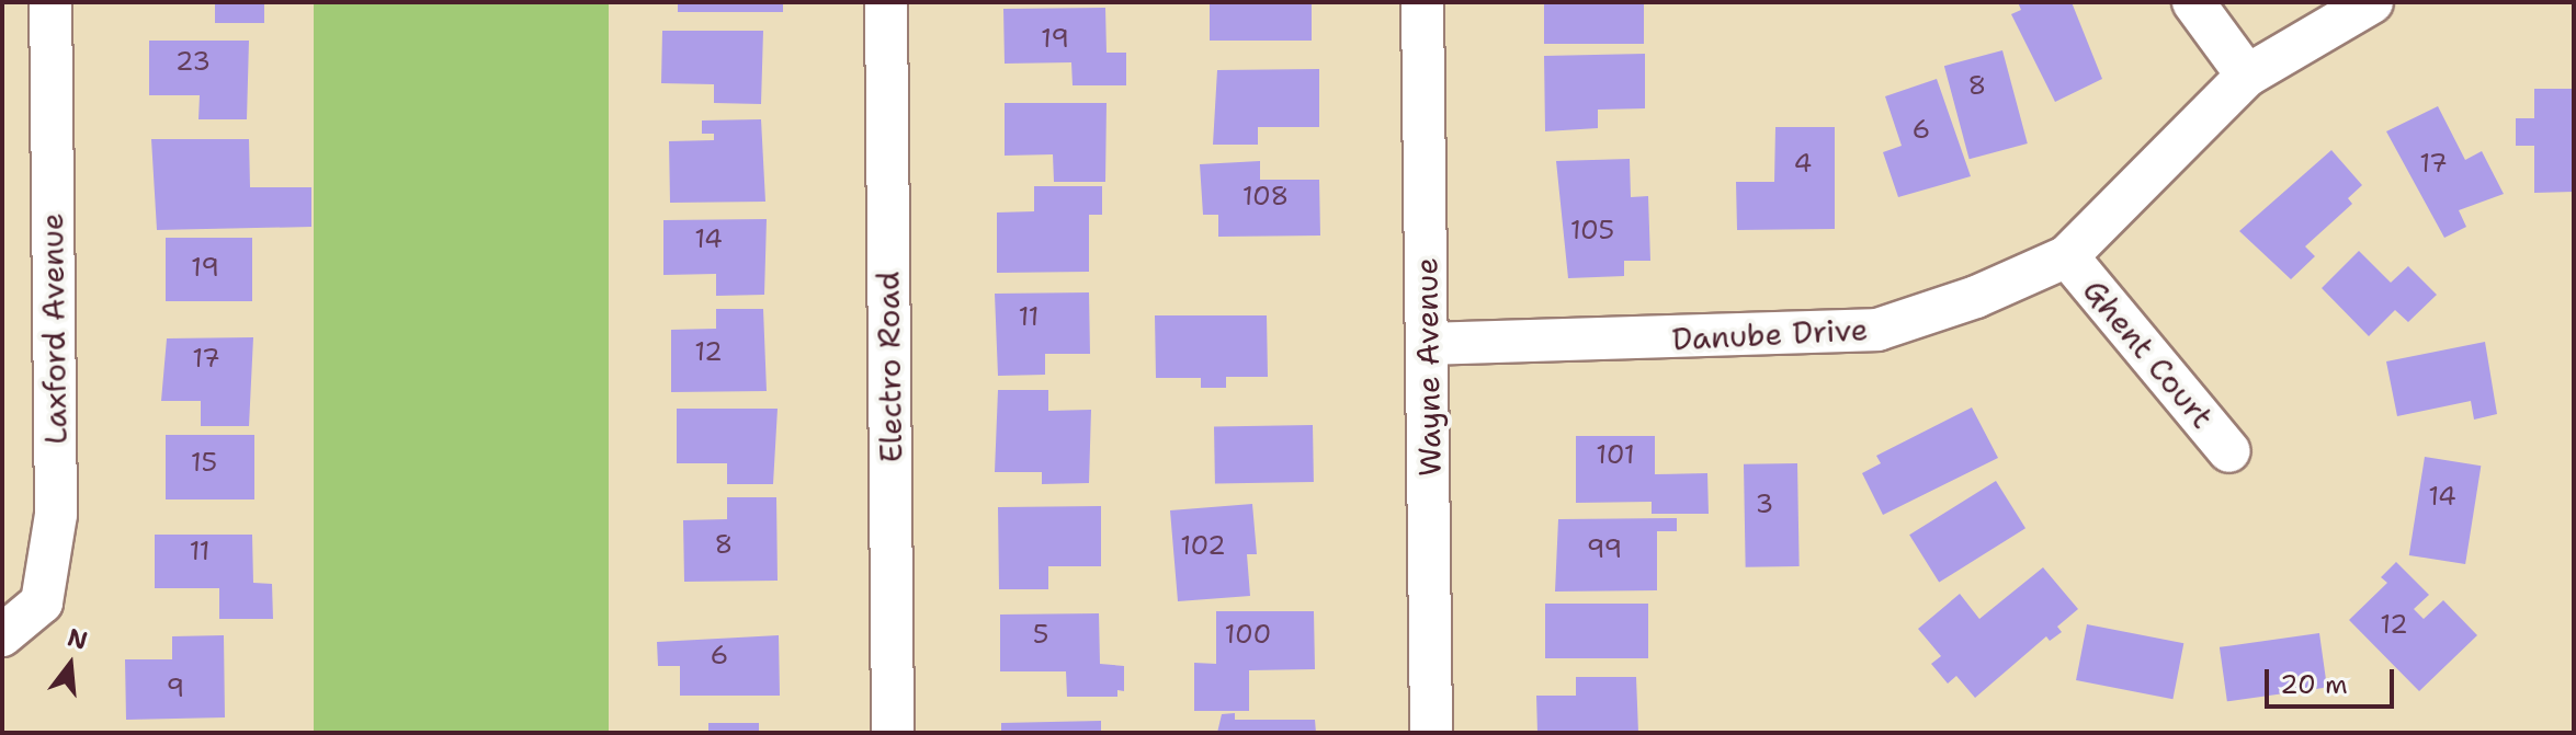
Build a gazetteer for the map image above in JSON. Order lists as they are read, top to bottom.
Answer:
{
  "streets": {
    "street": [
      "Laxford Avenue",
      "Danube Drive",
      "Ghent Court",
      "Electro Road",
      "Wayne Avenue"
    ]
  },
  "crossings": [
    ["Danube Drive", "Ghent Court"],
    ["Danube Drive", "Wayne Avenue"]
  ],
  "house_numbers": [
    "19",
    "23",
    "8",
    "6",
    "4",
    "17",
    "108",
    "105",
    "14",
    "19",
    "11",
    "12",
    "17",
    "101",
    "15",
    "14",
    "3",
    "8",
    "102",
    "99",
    "11",
    "12",
    "5",
    "100",
    "6",
    "9"
  ],
  "scale_bar": "20 m",
  "north": "top"
}
